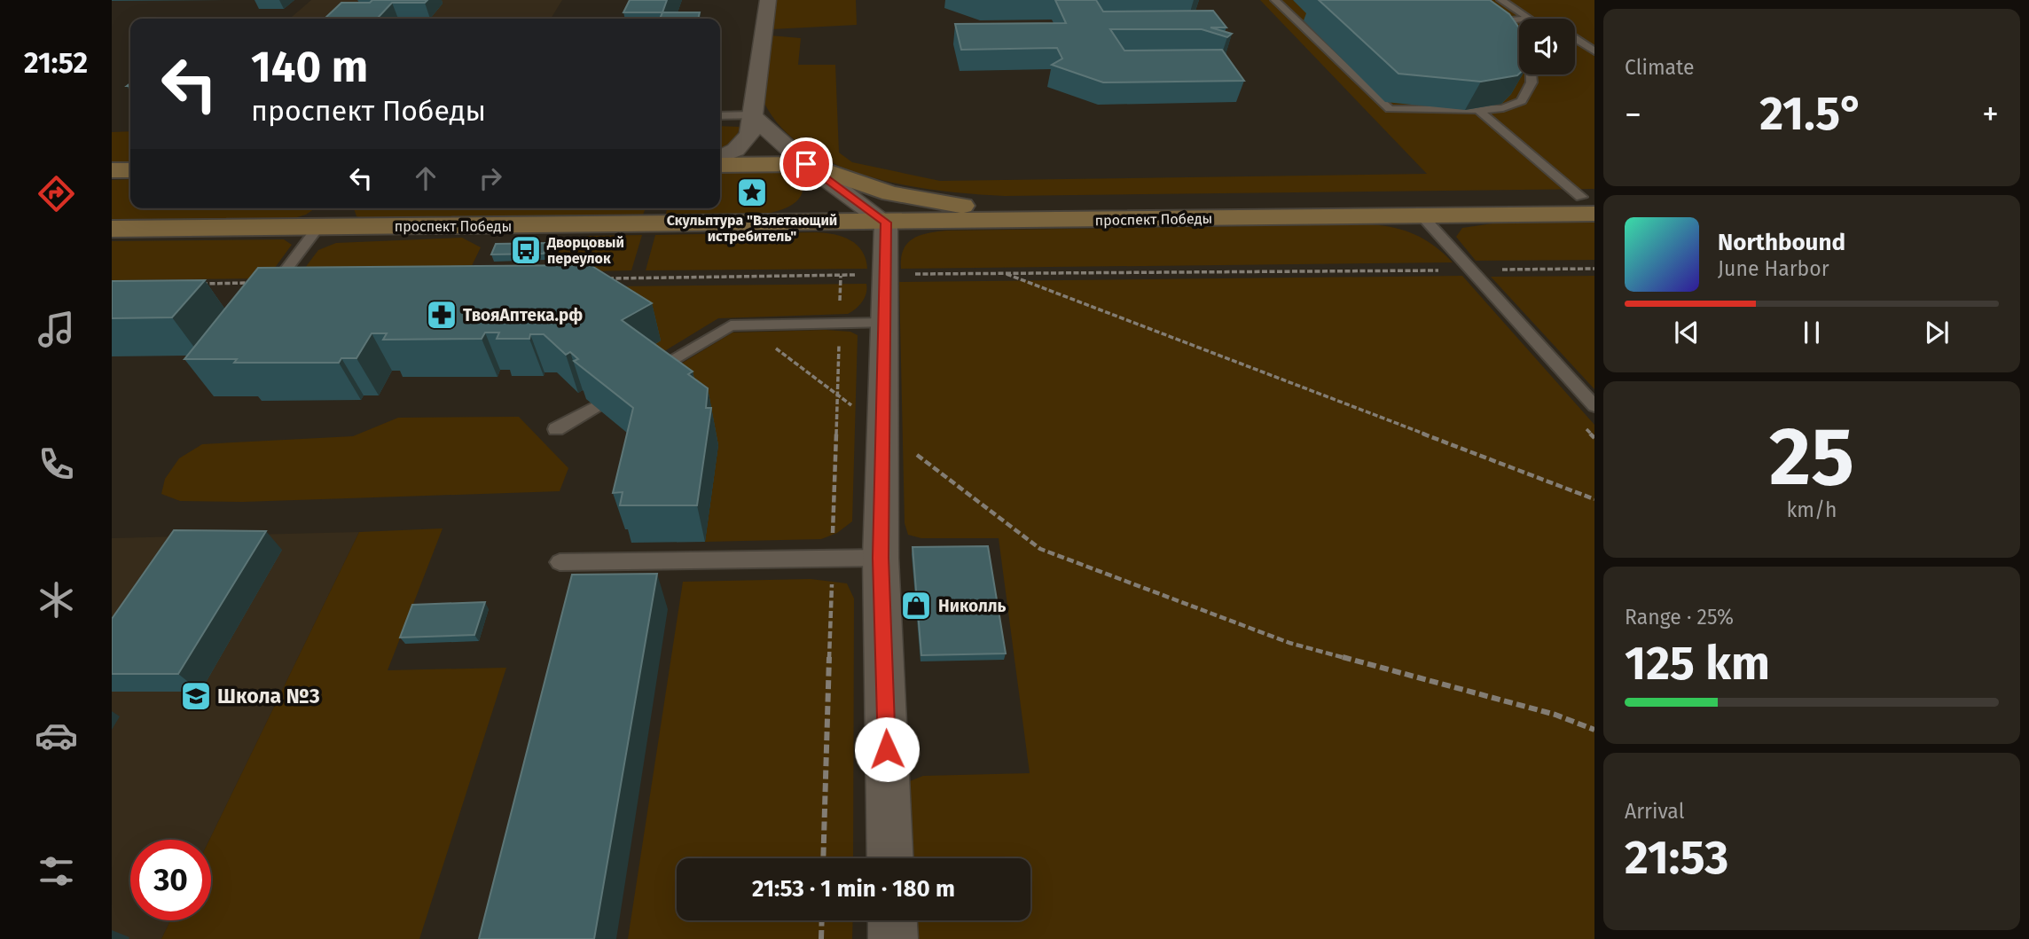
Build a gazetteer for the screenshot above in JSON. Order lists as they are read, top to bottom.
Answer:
{
  "streets": {
    "main road": ["проспект Победы"]
  },
  "places": {
    "place": ["Скульптура \"Взлетающий истребитель\""],
    "bus stop": ["Дворцовый переулок"],
    "pharmacy": ["ТвояАптека.рф"],
    "shop": ["Николль"],
    "school or university": ["Школа №3"]
  },
  "page": {
    "tabs": "21:52",
    "tile": [
      "Climate",
      ["25", "km/h"],
      ["Range · 25%", "125 km"],
      ["Arrival", "21:53"]
    ],
    "turn": ["140 m", "проспект Победы"],
    "heat": ["−", "21.5°", "+"],
    "song": ["Northbound", "June Harbor"],
    "limit": "30",
    "trip": "21:53 · 1 min · 180 m"
  }
}
